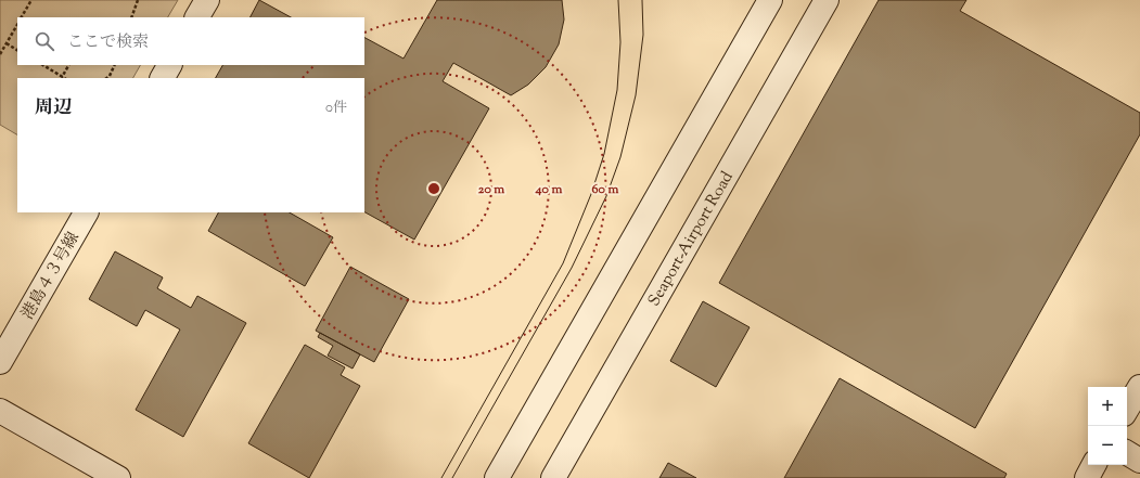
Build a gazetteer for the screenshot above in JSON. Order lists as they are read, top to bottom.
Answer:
{
  "streets": {
    "street": ["Seaport-Airport Road", "港島４３号線"]
  },
  "page": {
    "search": "ここで検索",
    "heading": ["周辺", "0件"],
    "map_buttons": ["+", "−"]
  },
  "rings": ["20 m", "40 m", "60 m"]
}
